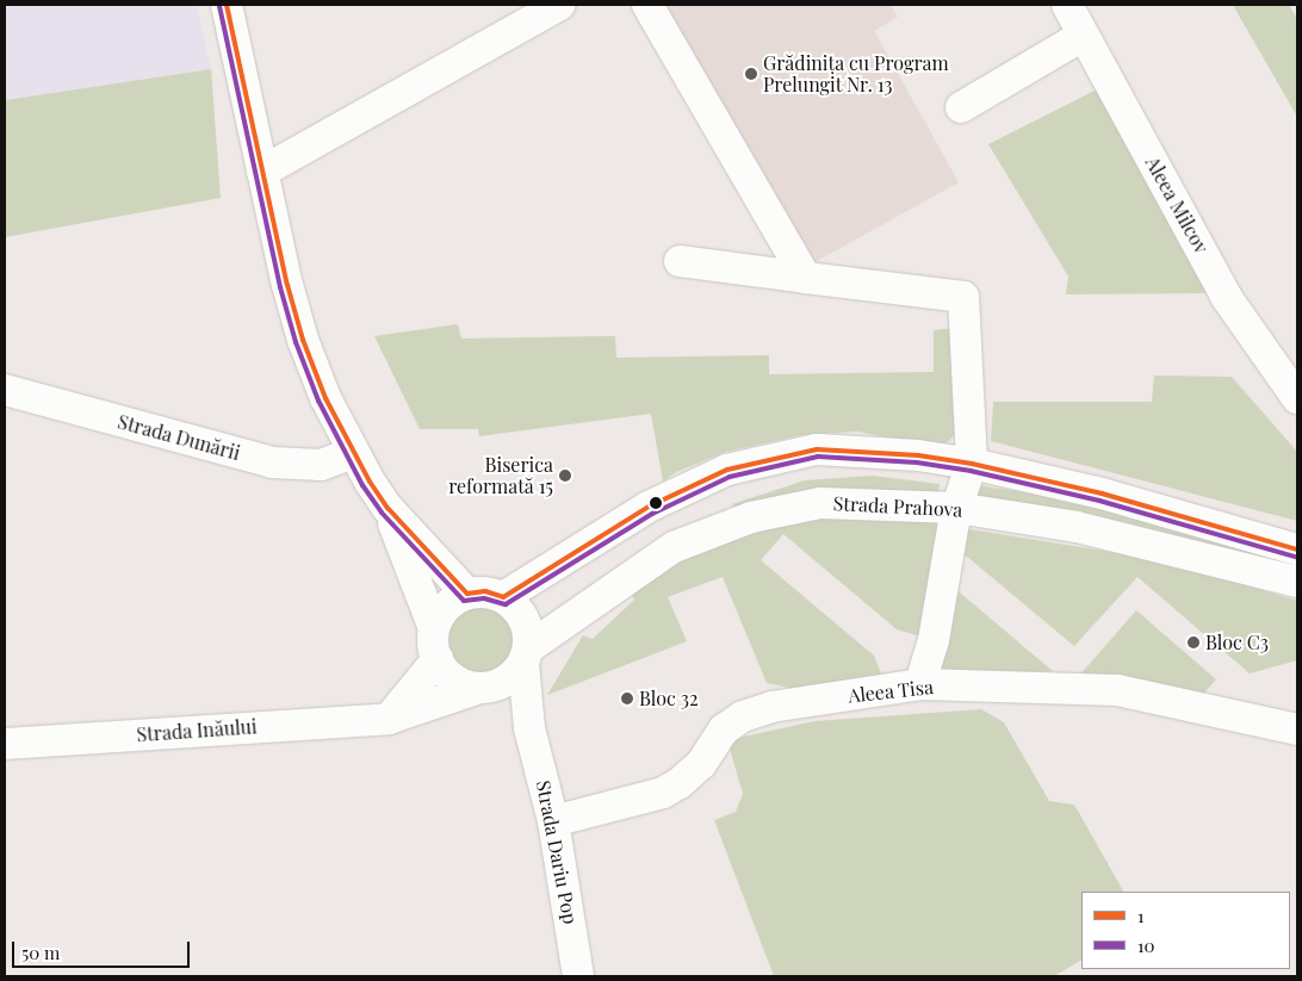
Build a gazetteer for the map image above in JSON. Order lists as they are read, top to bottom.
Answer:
{
  "streets": {
    "street": [
      "Aleea Milcov",
      "Strada Dunării",
      "Strada Prahova",
      "Aleea Tisa",
      "Strada Inăului",
      "Strada Dariu Pop"
    ]
  },
  "crossings": [
    ["Strada Prahova", "Strada Inăului"],
    ["Strada Prahova", "Strada Dariu Pop"],
    ["Aleea Tisa", "Strada Dariu Pop"],
    ["Strada Inăului", "Strada Dariu Pop"]
  ],
  "places": [
    "Grădinița cu Program Prelungit Nr. 13",
    "Biserica reformată 15",
    "Bloc C3",
    "Bloc 32"
  ],
  "lines": ["transit line 1", "transit line 10"],
  "legend": ["1", "10"],
  "scale_bar": "50 m"
}
